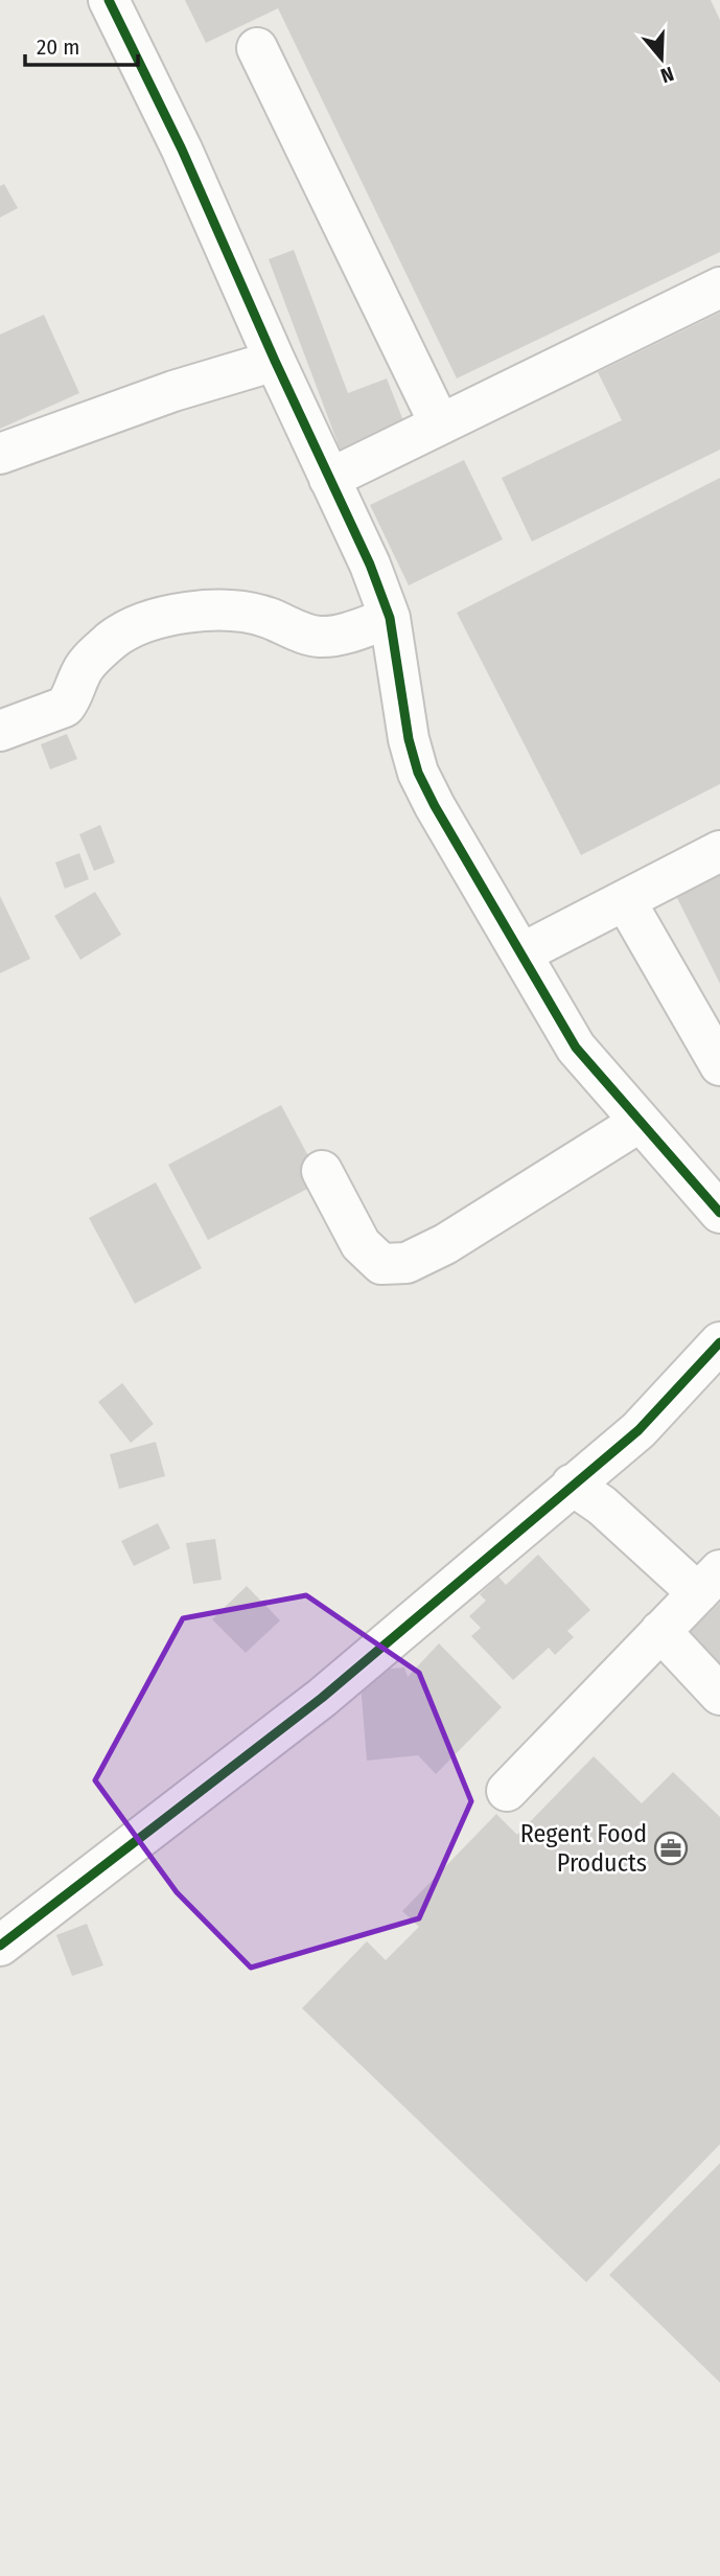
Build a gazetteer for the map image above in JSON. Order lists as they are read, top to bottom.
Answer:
{
  "places": {
    "office": ["Regent Food Products"]
  },
  "scale_bar": "20 m",
  "north": "bottom"
}
